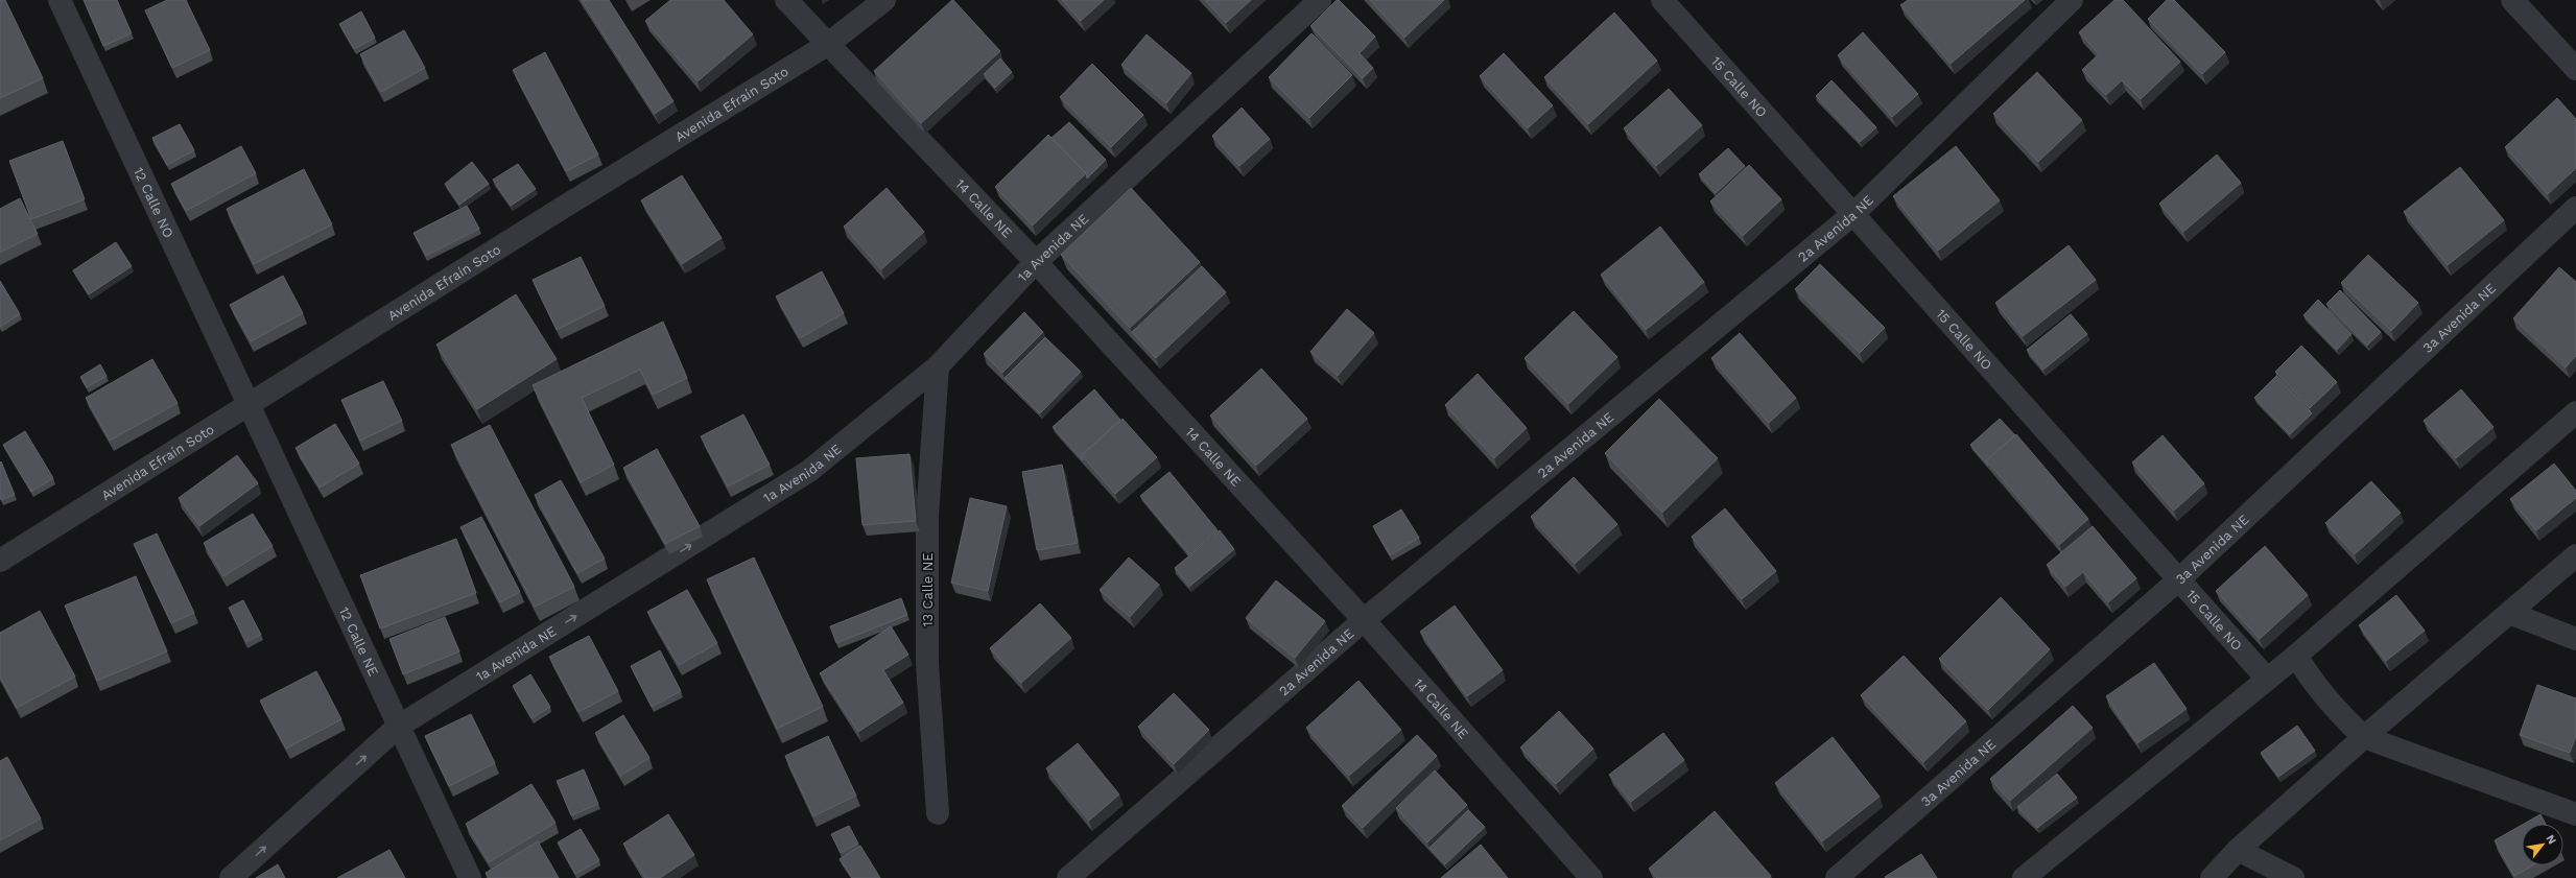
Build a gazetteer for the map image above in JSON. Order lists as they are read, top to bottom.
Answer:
{
  "streets": {
    "street": [
      "15 Calle NO",
      "Avenida Efraín Soto",
      "12 Calle NO",
      "14 Calle NE",
      "2a Avenida NE",
      "1a Avenida NE",
      "3a Avenida NE",
      "13 Calle NE",
      "12 Calle NE"
    ]
  },
  "crossings": [
    ["15 Calle NO", "2a Avenida NE"],
    ["15 Calle NO", "3a Avenida NE"],
    ["Avenida Efraín Soto", "12 Calle NO"],
    ["Avenida Efraín Soto", "14 Calle NE"],
    ["Avenida Efraín Soto", "12 Calle NE"],
    ["12 Calle NO", "12 Calle NE"],
    ["14 Calle NE", "2a Avenida NE"],
    ["14 Calle NE", "1a Avenida NE"],
    ["1a Avenida NE", "13 Calle NE"],
    ["1a Avenida NE", "12 Calle NE"]
  ],
  "one_way": ["1a Avenida NE"],
  "north": "top right"
}
